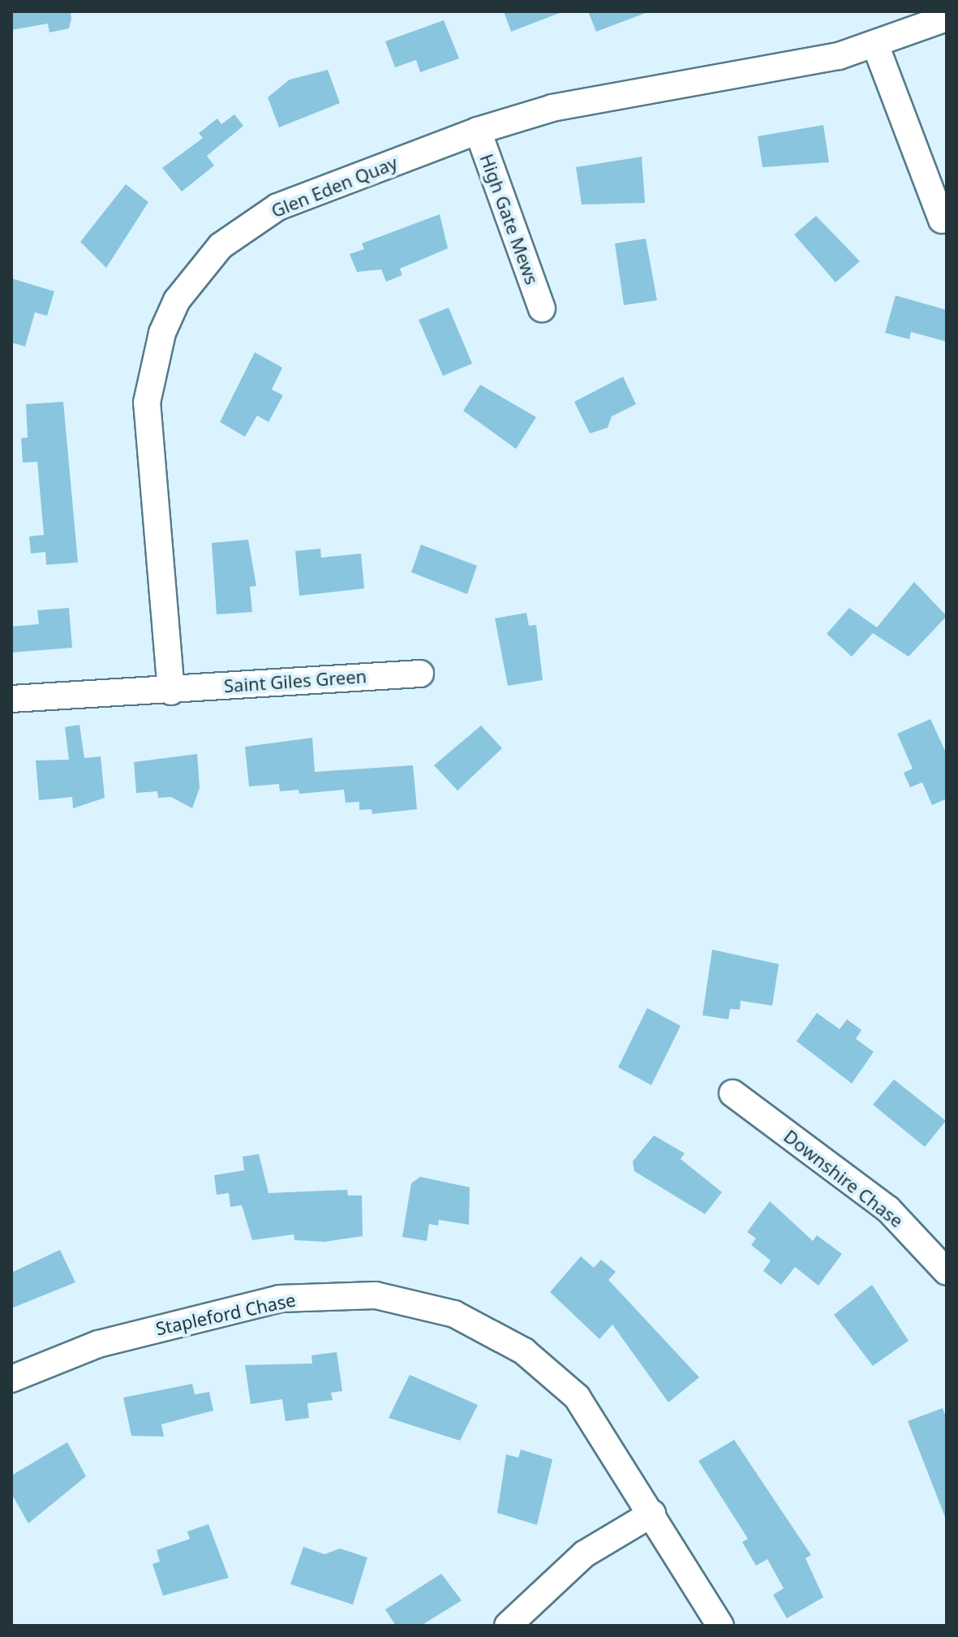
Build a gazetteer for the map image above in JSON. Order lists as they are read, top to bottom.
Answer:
{
  "streets": {
    "street": [
      "Glen Eden Quay",
      "High Gate Mews",
      "Saint Giles Green",
      "Downshire Chase",
      "Stapleford Chase"
    ]
  },
  "crossings": [
    ["Glen Eden Quay", "High Gate Mews"],
    ["Glen Eden Quay", "Saint Giles Green"]
  ]
}
